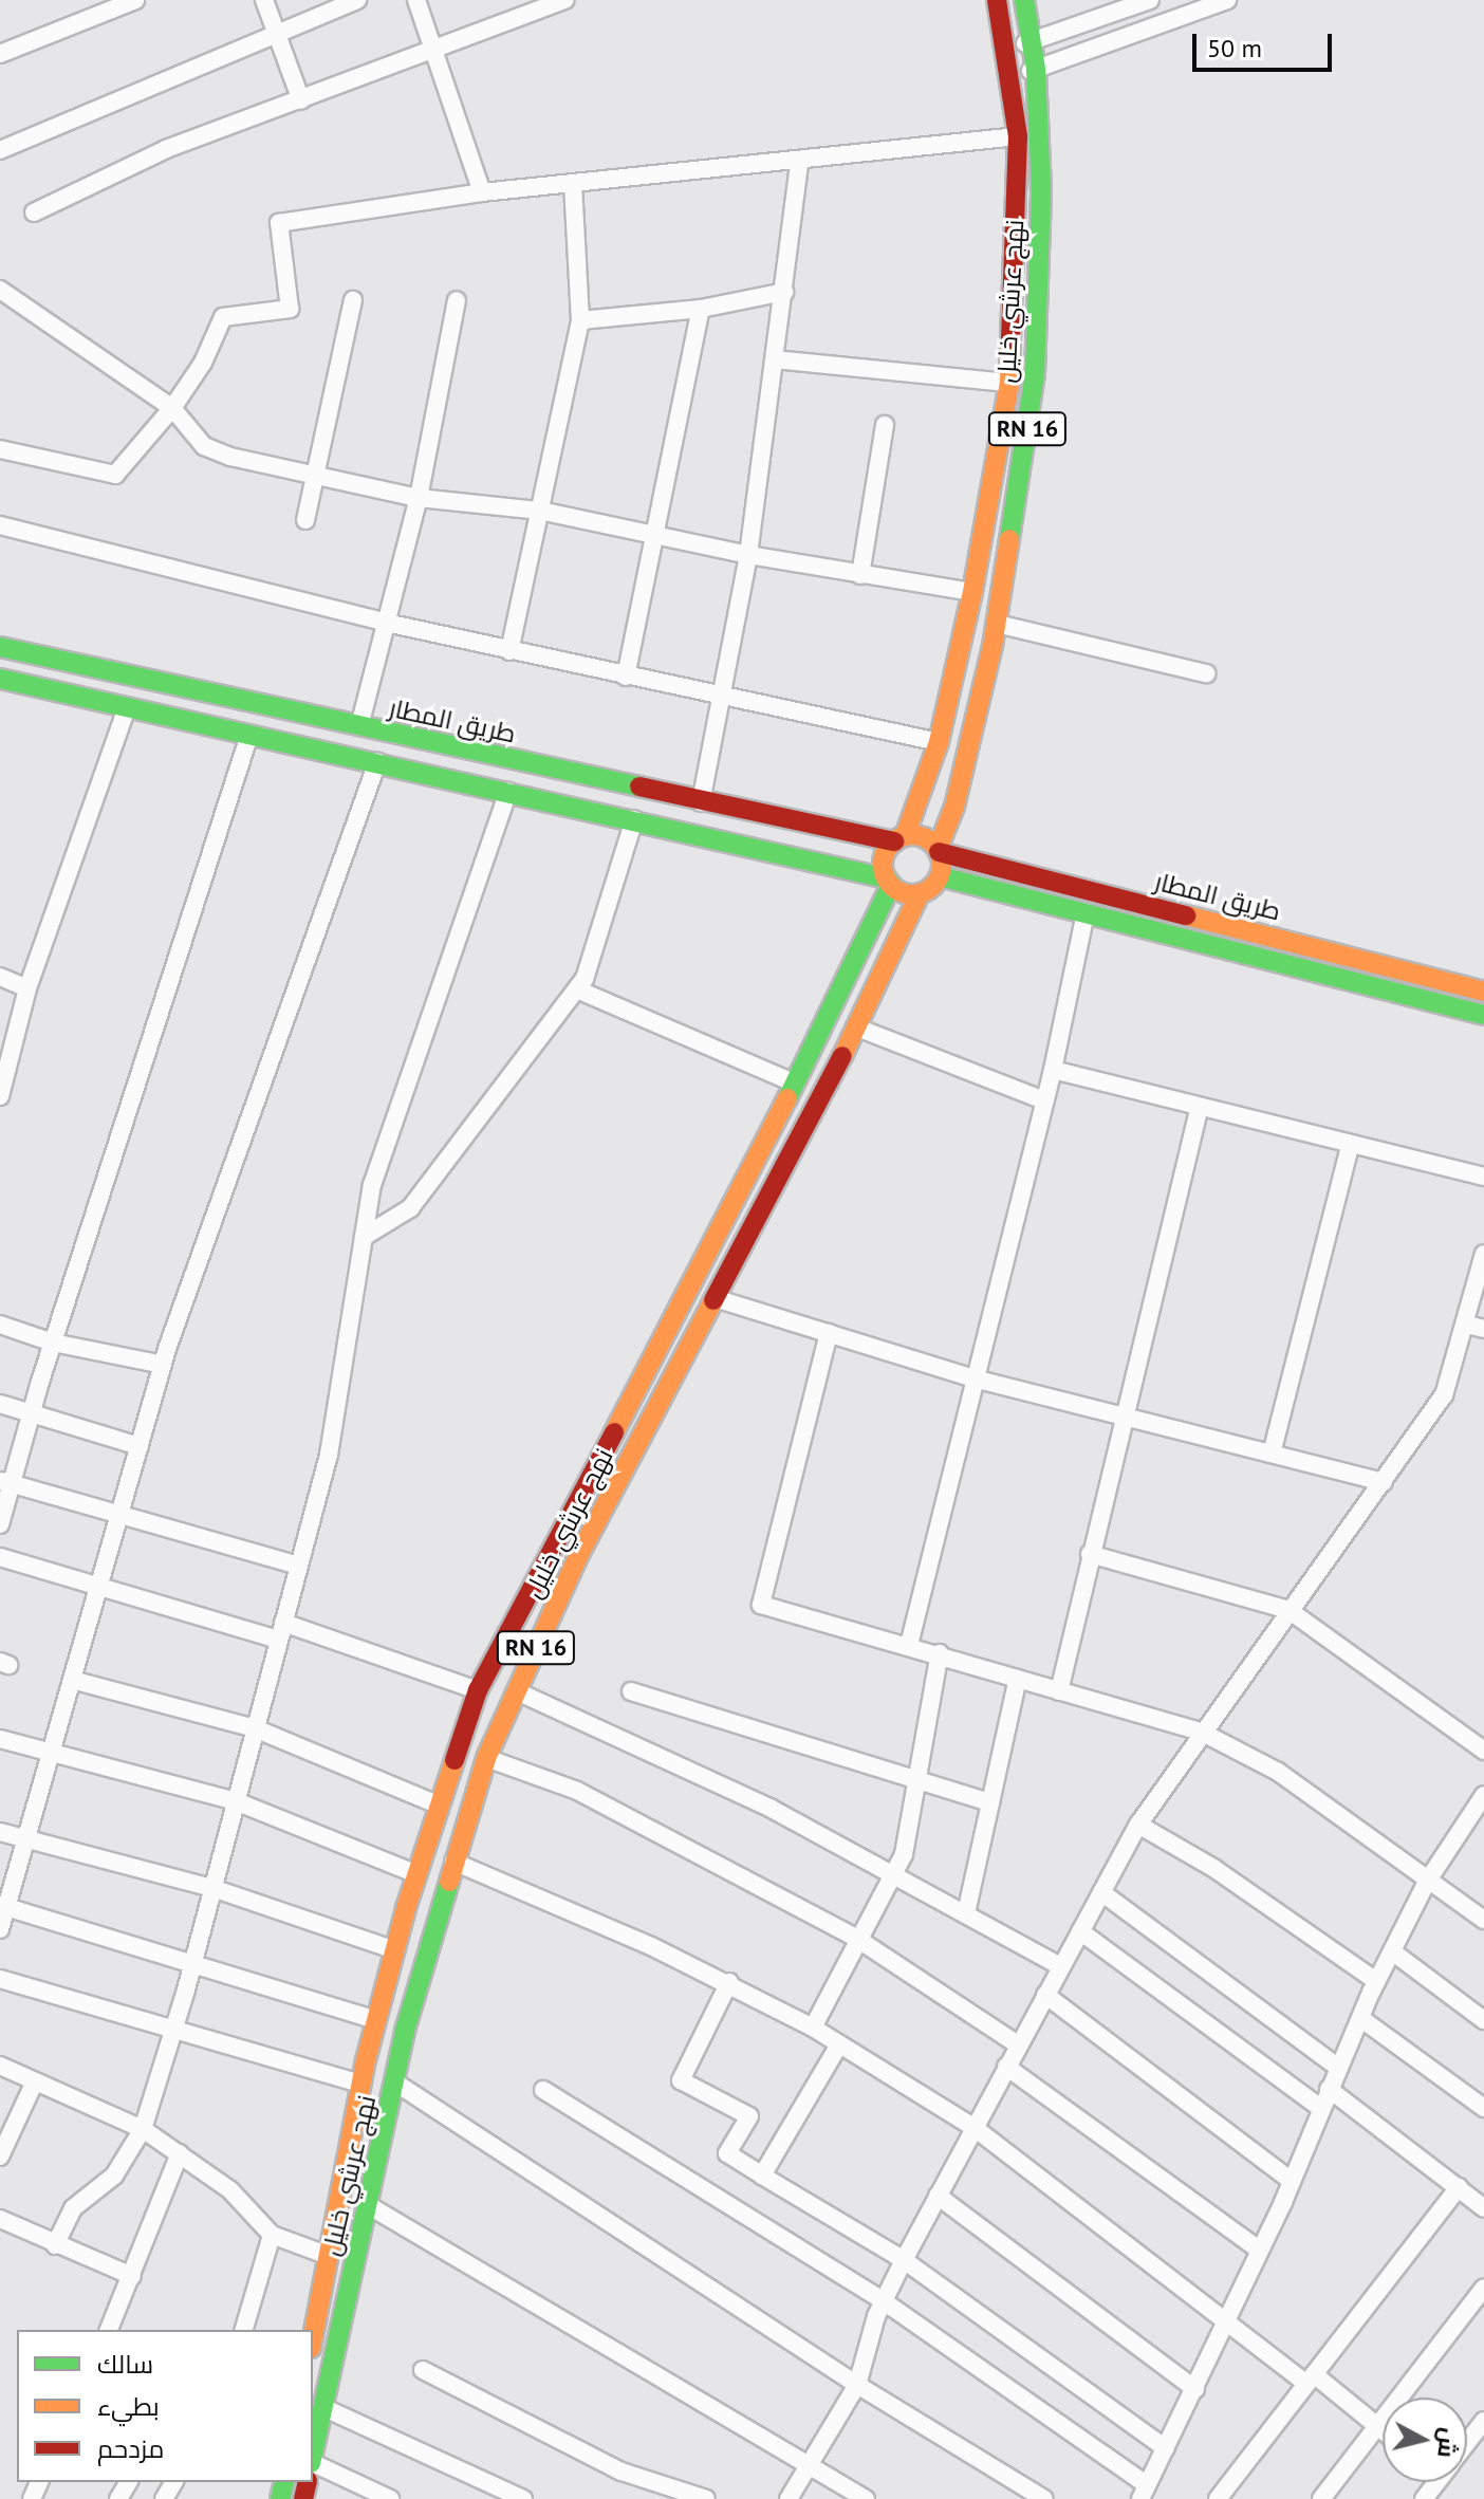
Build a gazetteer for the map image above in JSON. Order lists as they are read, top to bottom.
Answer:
{
  "streets": {
    "main road": ["نهج عرشي خليل", "RN 16", "طريق المطار"]
  },
  "crossings": [
    ["نهج عرشي خليل", "طريق المطار"]
  ],
  "legend": ["سالك", "بطيء", "مزدحم"],
  "scale_bar": "50 m",
  "north": "right"
}
